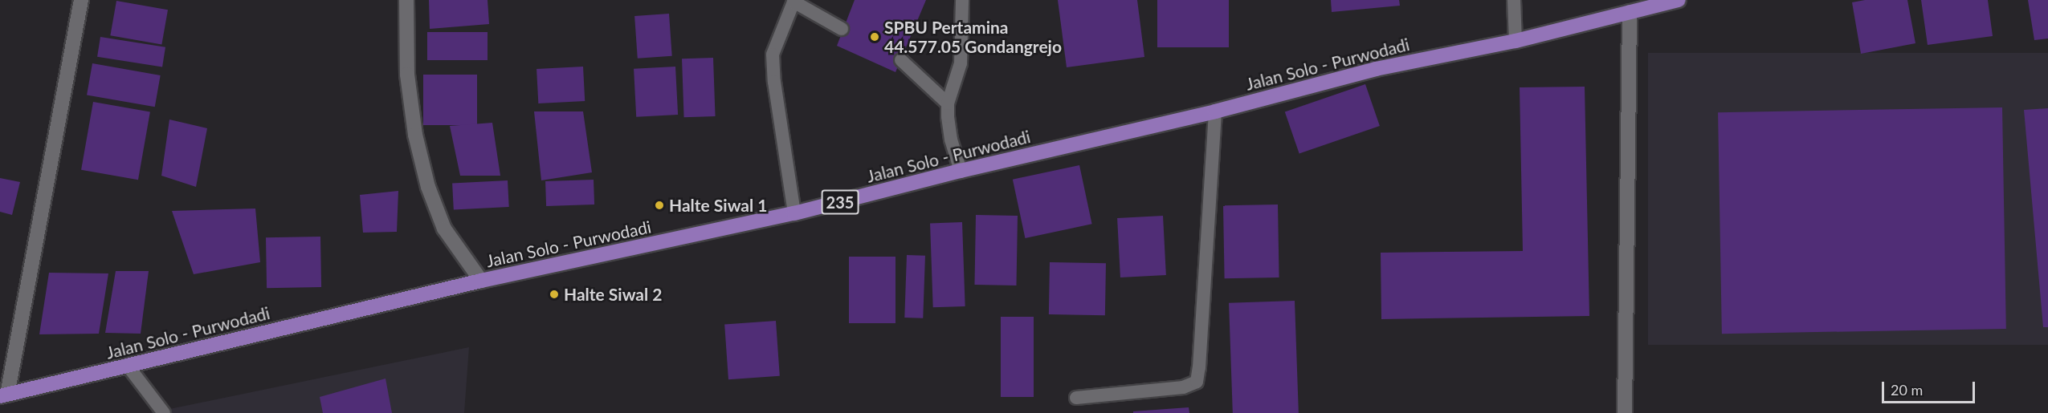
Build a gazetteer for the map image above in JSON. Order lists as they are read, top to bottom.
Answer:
{
  "streets": {
    "main road": ["Jalan Solo - Purwodadi", "235"]
  },
  "places": ["SPBU Pertamina 44.577.05 Gondangrejo", "Halte Siwal 1", "Halte Siwal 2"],
  "scale_bar": "20 m"
}
